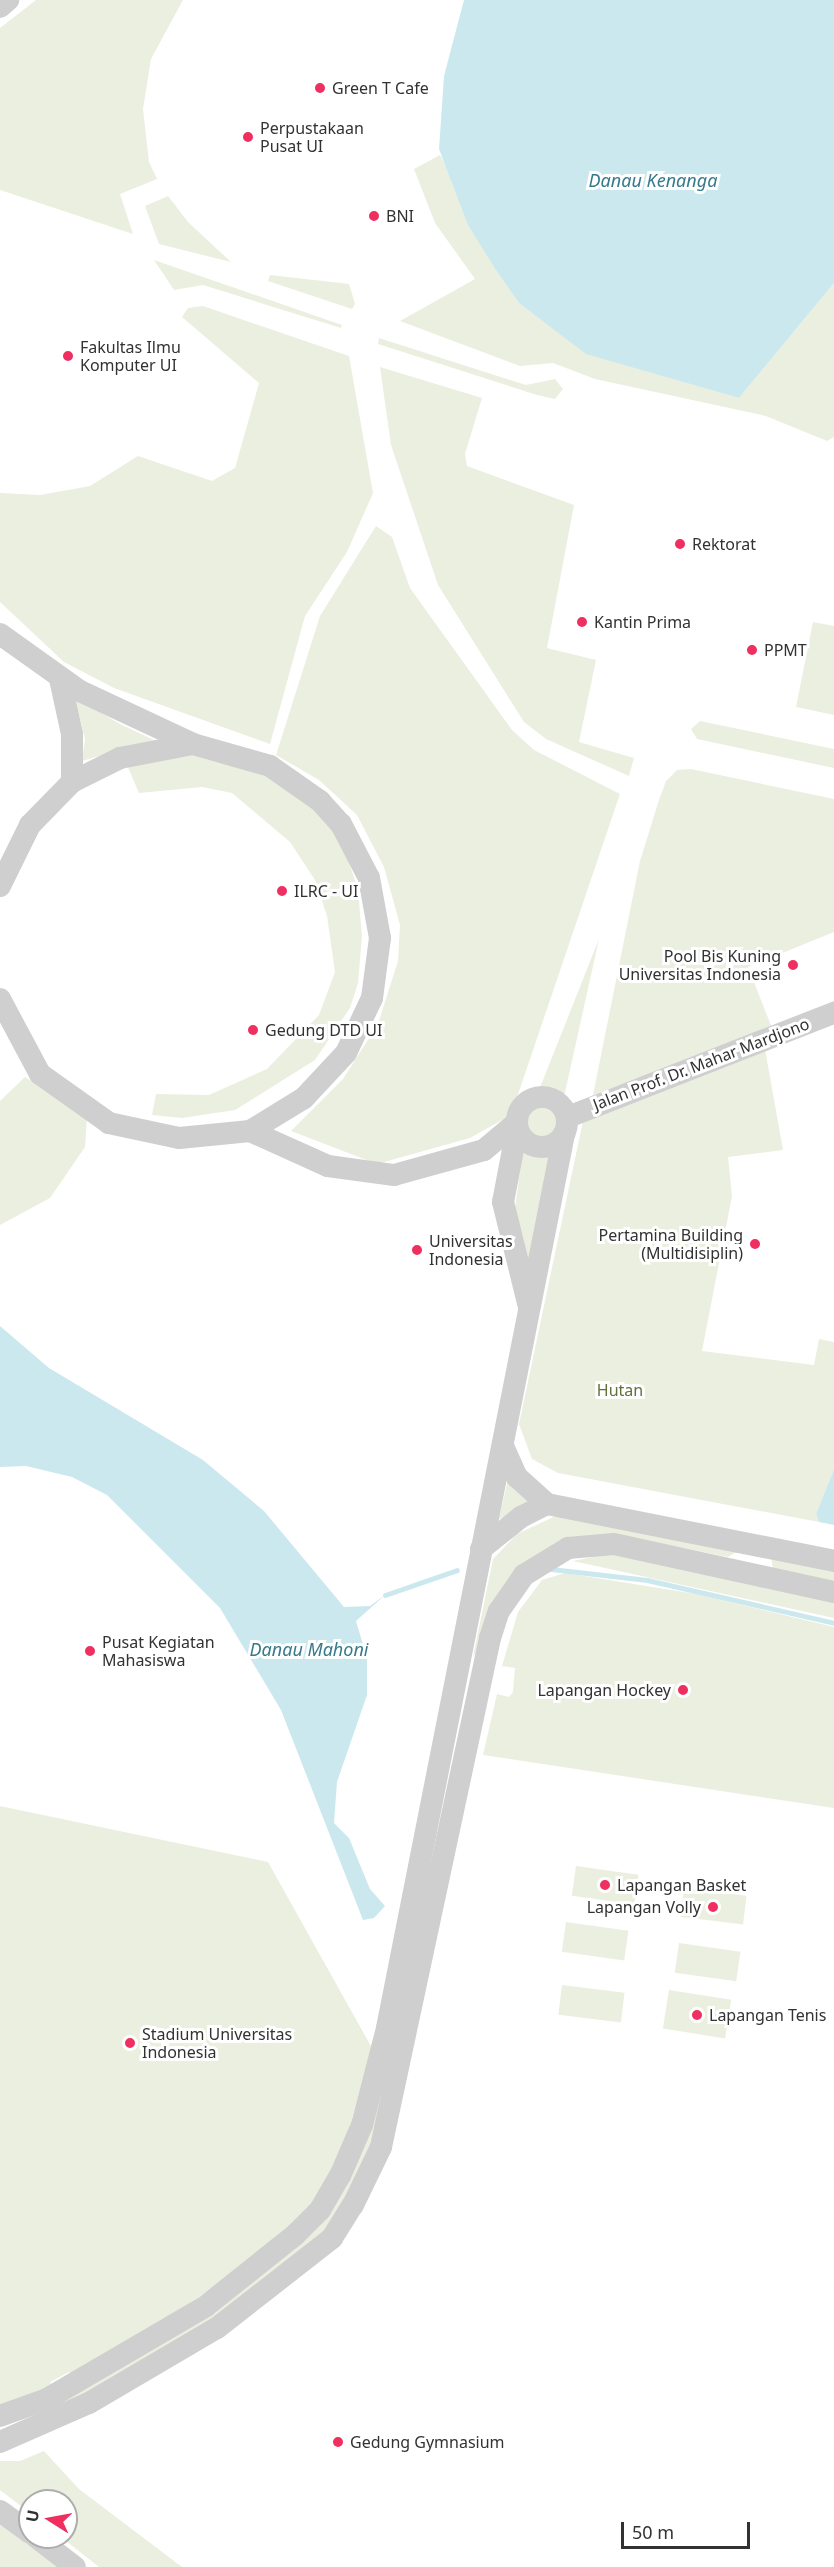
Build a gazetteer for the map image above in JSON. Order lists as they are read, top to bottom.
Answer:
{
  "streets": {
    "street": ["Jalan Prof. Dr. Mahar Mardjono"]
  },
  "water": ["Danau Kenanga", "Danau Mahoni"],
  "parks": ["Hutan"],
  "places": [
    "Green T Cafe",
    "Perpustakaan Pusat UI",
    "BNI",
    "Fakultas Ilmu Komputer UI",
    "Rektorat",
    "Kantin Prima",
    "PPMT",
    "ILRC - UI",
    "Pool Bis Kuning Universitas Indonesia",
    "Gedung DTD UI",
    "Pertamina Building (Multidisiplin)",
    "Universitas Indonesia",
    "Pusat Kegiatan Mahasiswa",
    "Lapangan Hockey",
    "Lapangan Basket",
    "Lapangan Volly",
    "Lapangan Tenis",
    "Stadium Universitas Indonesia",
    "Gedung Gymnasium"
  ],
  "scale_bar": "50 m",
  "north": "left"
}
